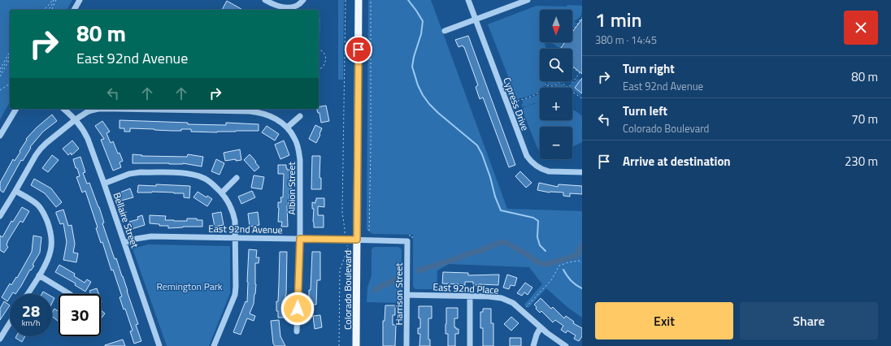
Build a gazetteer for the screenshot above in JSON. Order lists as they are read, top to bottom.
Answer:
{
  "streets": {
    "main road": ["Colorado Boulevard"],
    "street": [
      "Cypress Drive",
      "Albion Street",
      "Bellaire Street",
      "East 92nd Avenue",
      "East 92nd Place",
      "Harrison Street"
    ]
  },
  "crossings": [
    ["Albion Street", "East 92nd Avenue"],
    ["Bellaire Street", "East 92nd Avenue"],
    ["East 92nd Avenue", "Colorado Boulevard"],
    ["East 92nd Avenue", "Harrison Street"],
    ["East 92nd Place", "Harrison Street"]
  ],
  "parks": ["Remington Park"],
  "north": "bottom",
  "page": {
    "heading": ["1 min", "380 m · 14:45"],
    "map_buttons": ["+", "−"],
    "turn": ["80 m", "East 92nd Avenue"],
    "list": [
      {
        "name": "Turn right",
        "note": "East 92nd Avenue",
        "value": "80 m"
      },
      {
        "name": "Turn left",
        "note": "Colorado Boulevard",
        "value": "70 m"
      },
      {
        "name": "Arrive at destination",
        "value": "230 m"
      }
    ],
    "speed": "28 km/h",
    "limit": "30",
    "buttons": ["Exit", "Share"]
  }
}
